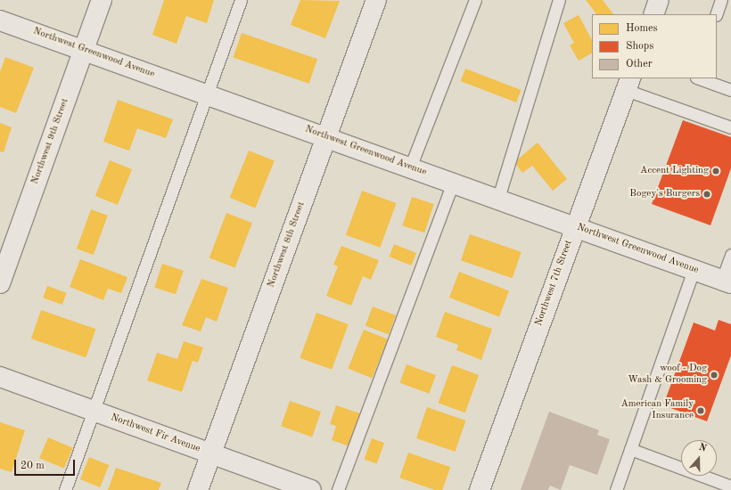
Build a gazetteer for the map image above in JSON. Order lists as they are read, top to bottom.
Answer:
{
  "streets": {
    "street": [
      "Northwest Greenwood Avenue",
      "Northwest 9th Street",
      "Northwest 8th Street",
      "Northwest 7th Street",
      "Northwest Fir Avenue"
    ]
  },
  "crossings": [
    ["Northwest Greenwood Avenue", "Northwest 9th Street"],
    ["Northwest Greenwood Avenue", "Northwest 8th Street"],
    ["Northwest Greenwood Avenue", "Northwest 7th Street"],
    ["Northwest 8th Street", "Northwest Fir Avenue"]
  ],
  "places": [
    "Accent Lighting",
    "Bogey's Burgers",
    "woof - Dog Wash & Grooming",
    "American Family Insurance"
  ],
  "legend": ["Homes", "Shops", "Other"],
  "scale_bar": "20 m",
  "north": "top"
}
